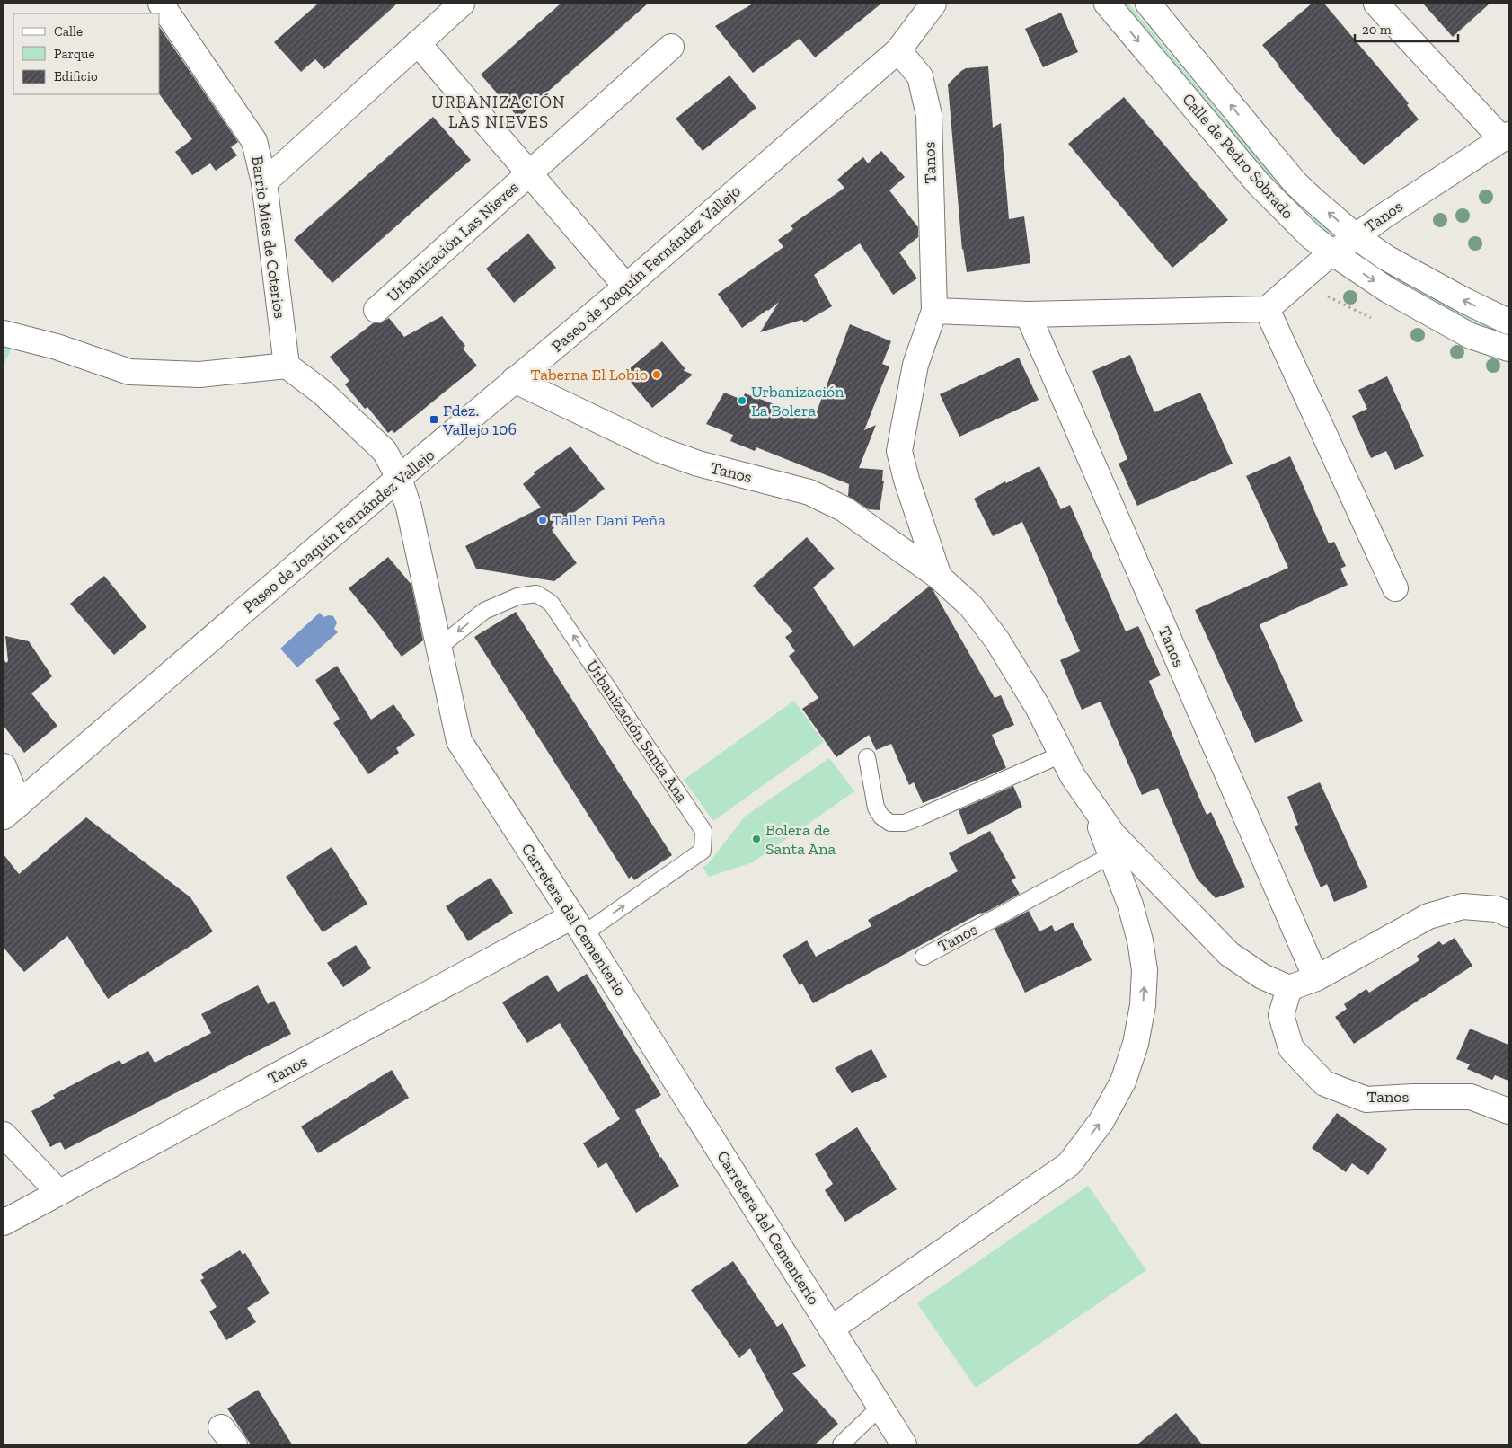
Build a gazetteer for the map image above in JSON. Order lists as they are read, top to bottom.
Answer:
{
  "streets": {
    "street": [
      "Calle de Pedro Sobrado",
      "Tanos",
      "Barrio Mies de Coterios",
      "Urbanización Las Nieves",
      "Paseo de Joaquín Fernández Vallejo",
      "Carretera del Cementerio"
    ],
    "lane": ["Urbanización Santa Ana"]
  },
  "crossings": [
    ["Calle de Pedro Sobrado", "Tanos"],
    ["Tanos", "Paseo de Joaquín Fernández Vallejo"],
    ["Tanos", "Urbanización Santa Ana"],
    ["Tanos", "Carretera del Cementerio"],
    ["Urbanización Las Nieves", "Paseo de Joaquín Fernández Vallejo"],
    ["Paseo de Joaquín Fernández Vallejo", "Carretera del Cementerio"],
    ["Urbanización Santa Ana", "Carretera del Cementerio"]
  ],
  "districts": ["URBANIZACIÓN LAS NIEVES"],
  "places": {
    "other": [
      "Taberna El Lobio",
      "Urbanización La Bolera",
      "Taller Dani Peña",
      "Bolera de Santa Ana"
    ],
    "transit": ["Fdez. Vallejo 106"]
  },
  "legend": ["Calle", "Parque", "Edificio"],
  "scale_bar": "20 m"
}
